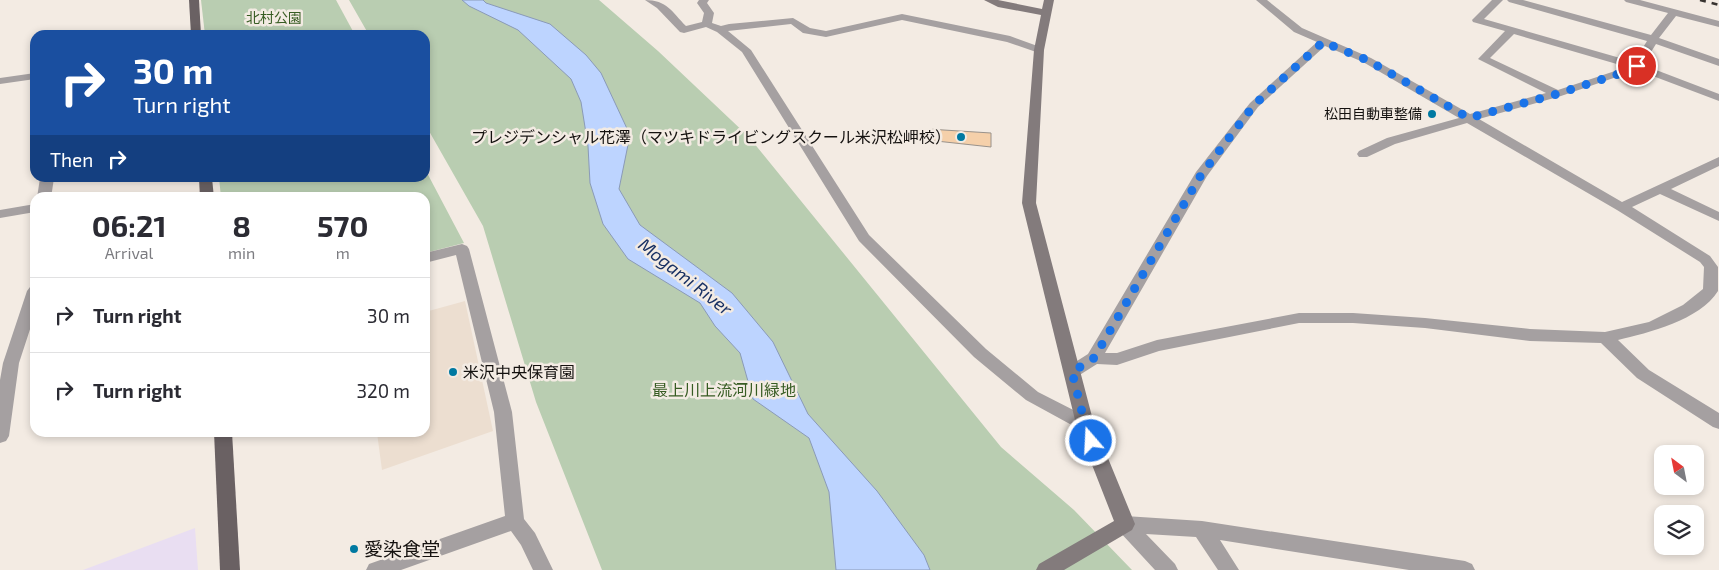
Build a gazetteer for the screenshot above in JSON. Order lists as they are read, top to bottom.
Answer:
{
  "water": ["Mogami River"],
  "parks": ["北村公園", "最上川上流河川緑地"],
  "places": [
    "松田自動車整備",
    "プレジデンシャル花澤（マツキドライビングスクール米沢松岬校）",
    "米沢中央保育園",
    "愛染食堂"
  ],
  "north": "top left",
  "page": {
    "turn": ["30 m", "Turn right"],
    "then": "Then",
    "eta": [
      "06:21",
      "Arrival",
      "8",
      "min",
      "570",
      "m"
    ],
    "list": [
      {
        "name": "Turn right",
        "value": "30 m"
      },
      {
        "name": "Turn right",
        "value": "320 m"
      }
    ]
  }
}
